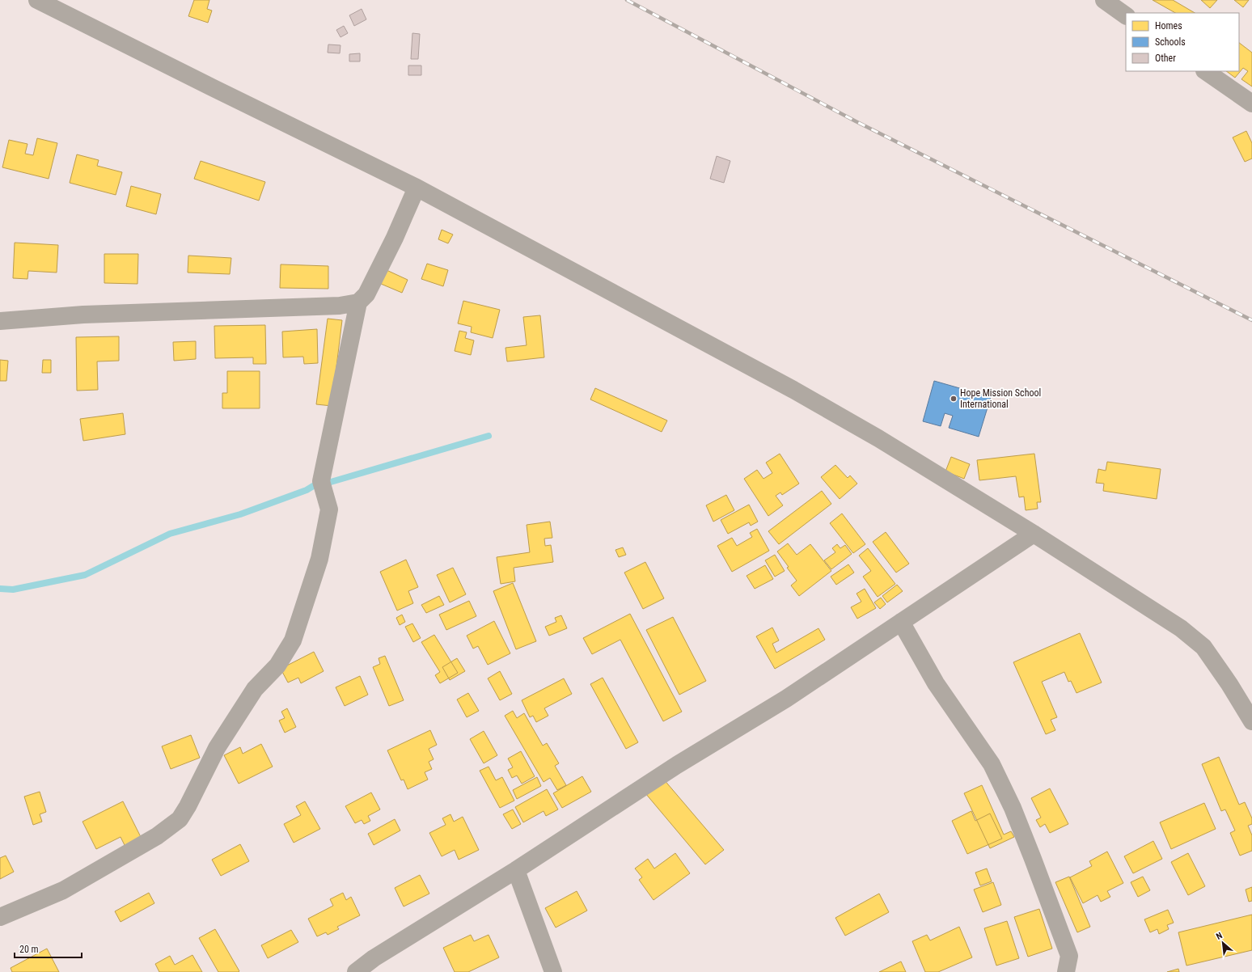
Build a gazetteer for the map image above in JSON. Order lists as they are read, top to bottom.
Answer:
{
  "places": ["Hope Mission School International"],
  "legend": ["Homes", "Schools", "Other"],
  "scale_bar": "20 m",
  "north": "top left"
}
